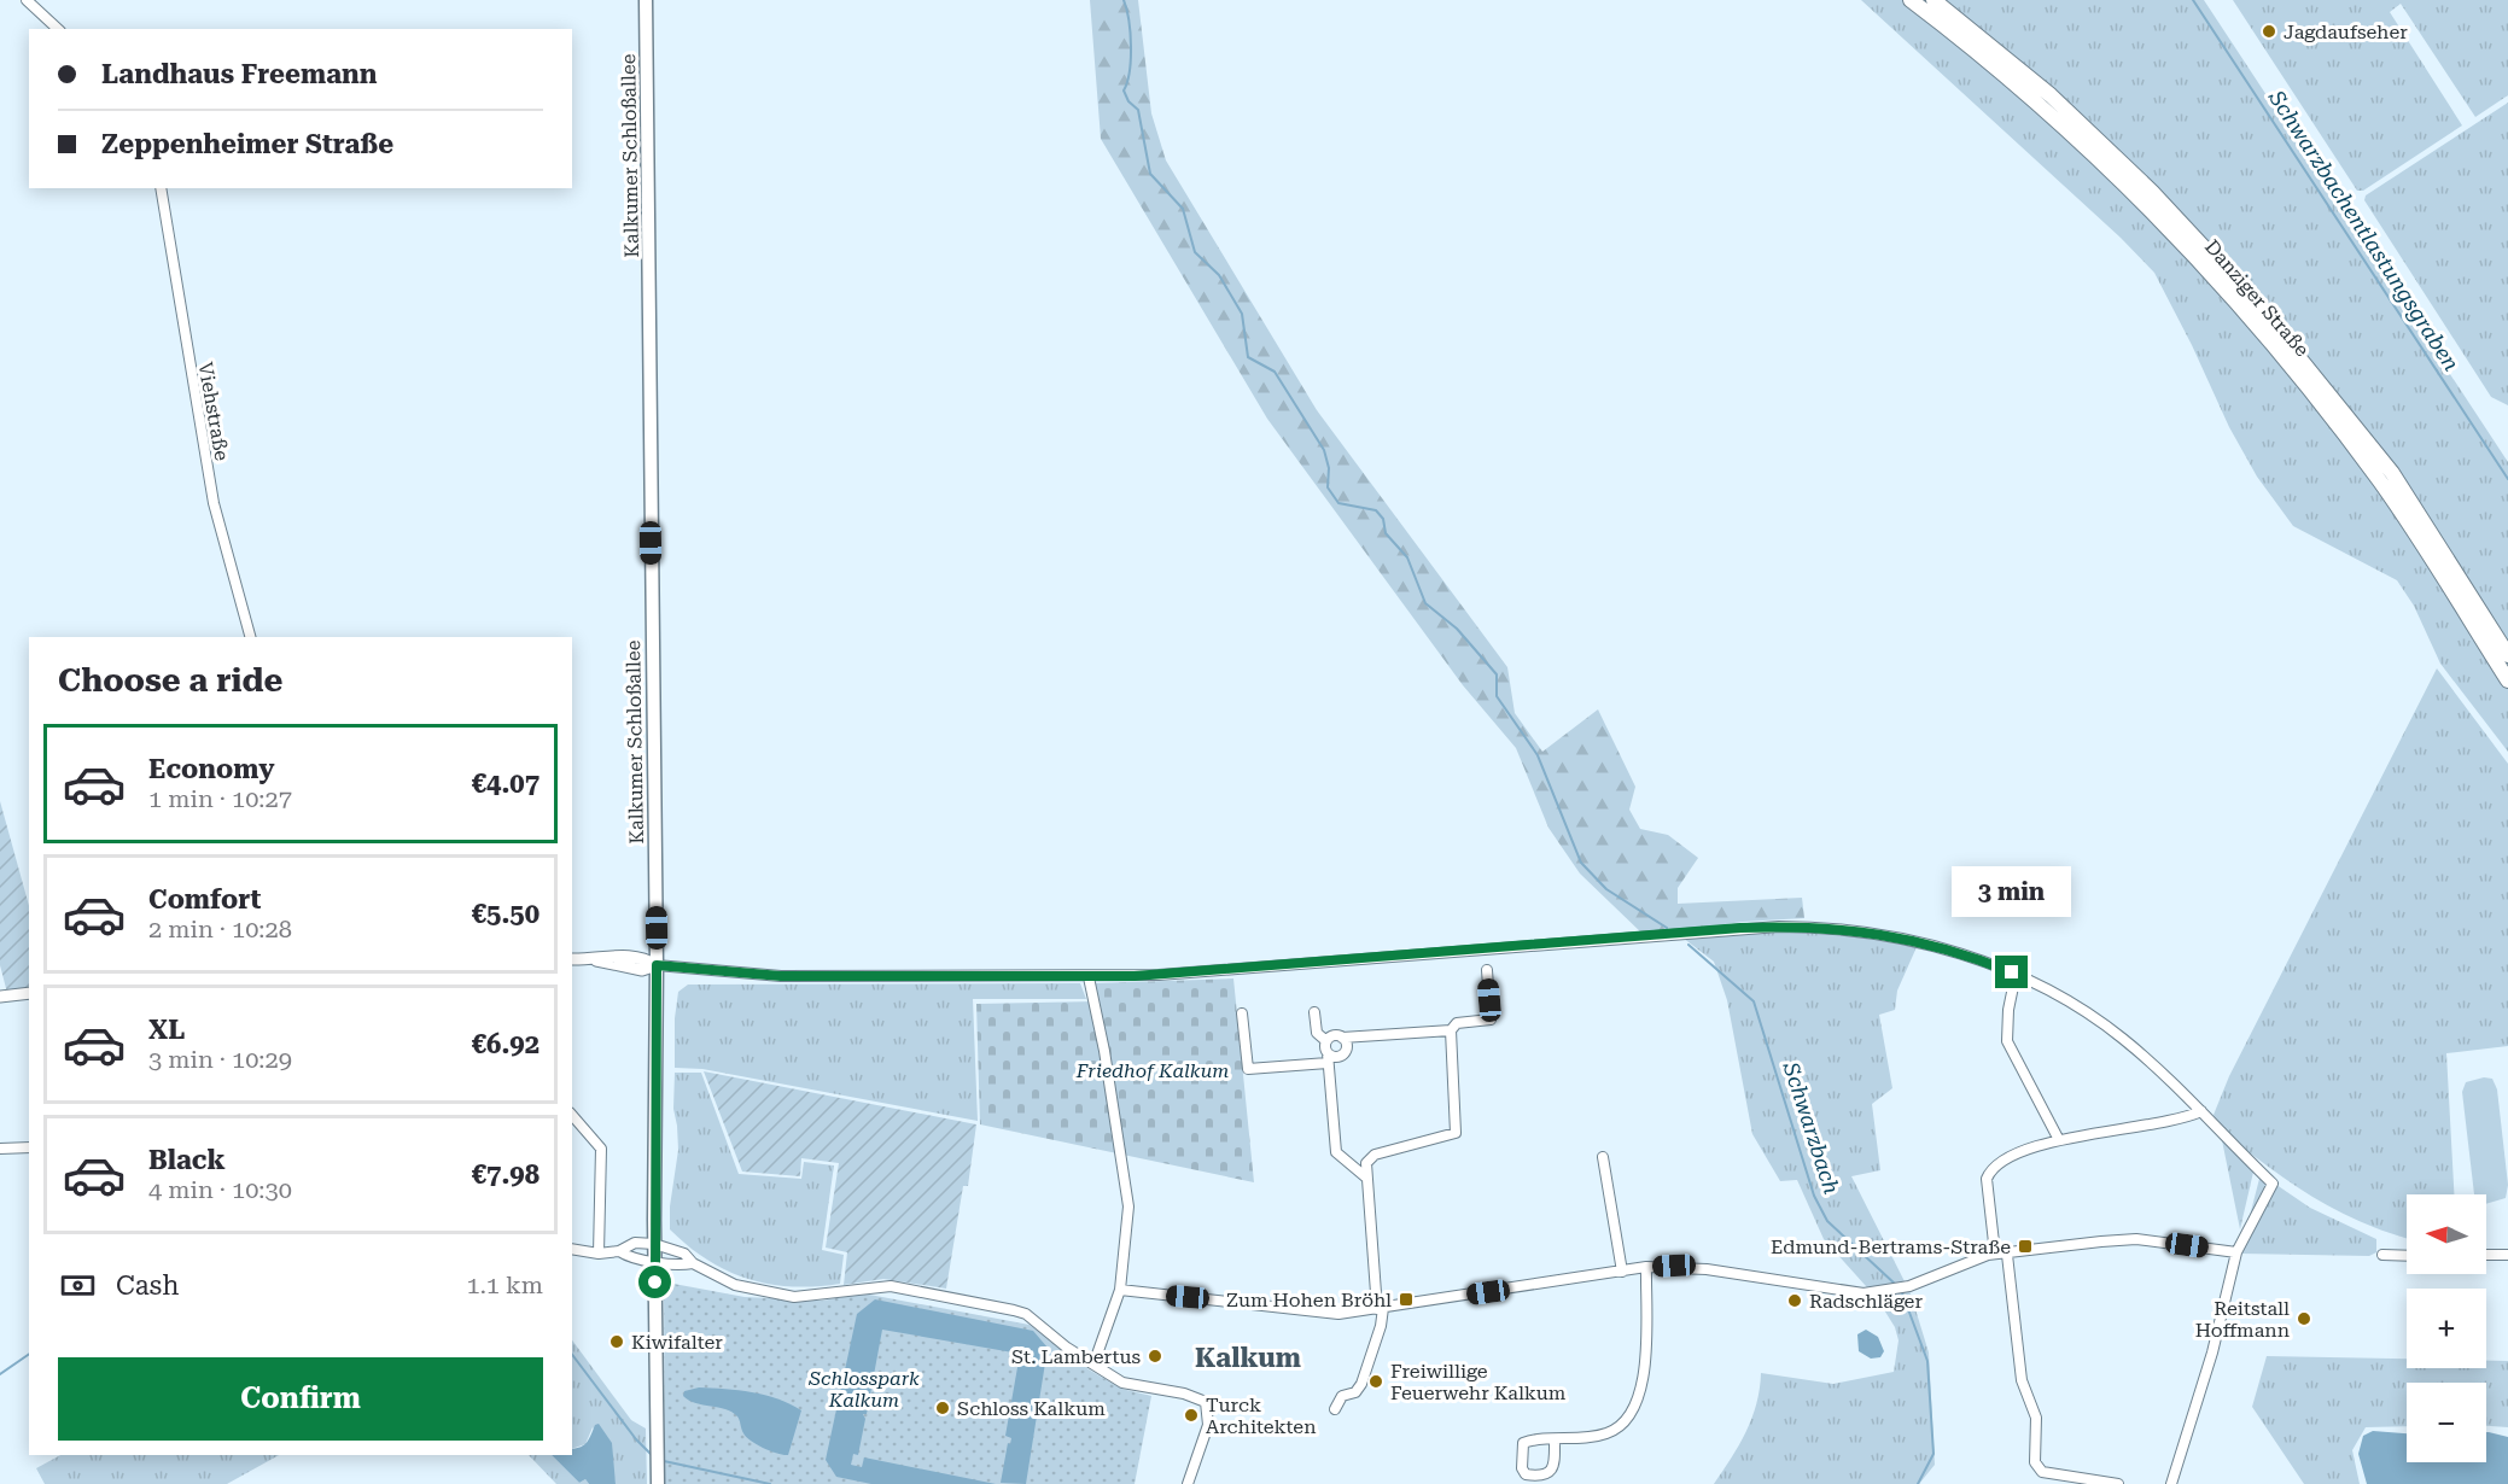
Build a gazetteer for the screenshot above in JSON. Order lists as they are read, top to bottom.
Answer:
{
  "streets": {
    "highway": ["Danziger Straße"],
    "main road": ["Kalkumer Schloßallee"],
    "street": ["Viehstraße"]
  },
  "districts": ["Kalkum"],
  "water": ["Schwarzbachentlastungsgraben", "Schwarzbach"],
  "parks": ["Friedhof Kalkum", "Schlosspark Kalkum"],
  "places": {
    "other": [
      "Jagdaufseher",
      "Radschläger",
      "Reitstall Hoffmann",
      "Kiwifalter",
      "St. Lambertus",
      "Freiwillige Feuerwehr Kalkum",
      "Schloss Kalkum",
      "Turck Architekten"
    ],
    "transit": ["Edmund-Bertrams-Straße", "Zum Hohen Bröhl"]
  },
  "north": "left",
  "page": {
    "banner": ["Landhaus Freemann", "Zeppenheimer Straße"],
    "heading": "Choose a ride",
    "list": [
      {
        "name": "Economy",
        "note": "1 min · 10:27",
        "value": "€4.07"
      },
      {
        "name": "Comfort",
        "note": "2 min · 10:28",
        "value": "€5.50"
      },
      {
        "name": "XL",
        "note": "3 min · 10:29",
        "value": "€6.92"
      },
      {
        "name": "Black",
        "note": "4 min · 10:30",
        "value": "€7.98"
      }
    ],
    "bubble": "3 min",
    "map_buttons": ["+", "−"],
    "pay": ["Cash", "1.1 km"],
    "buttons": "Confirm"
  }
}
